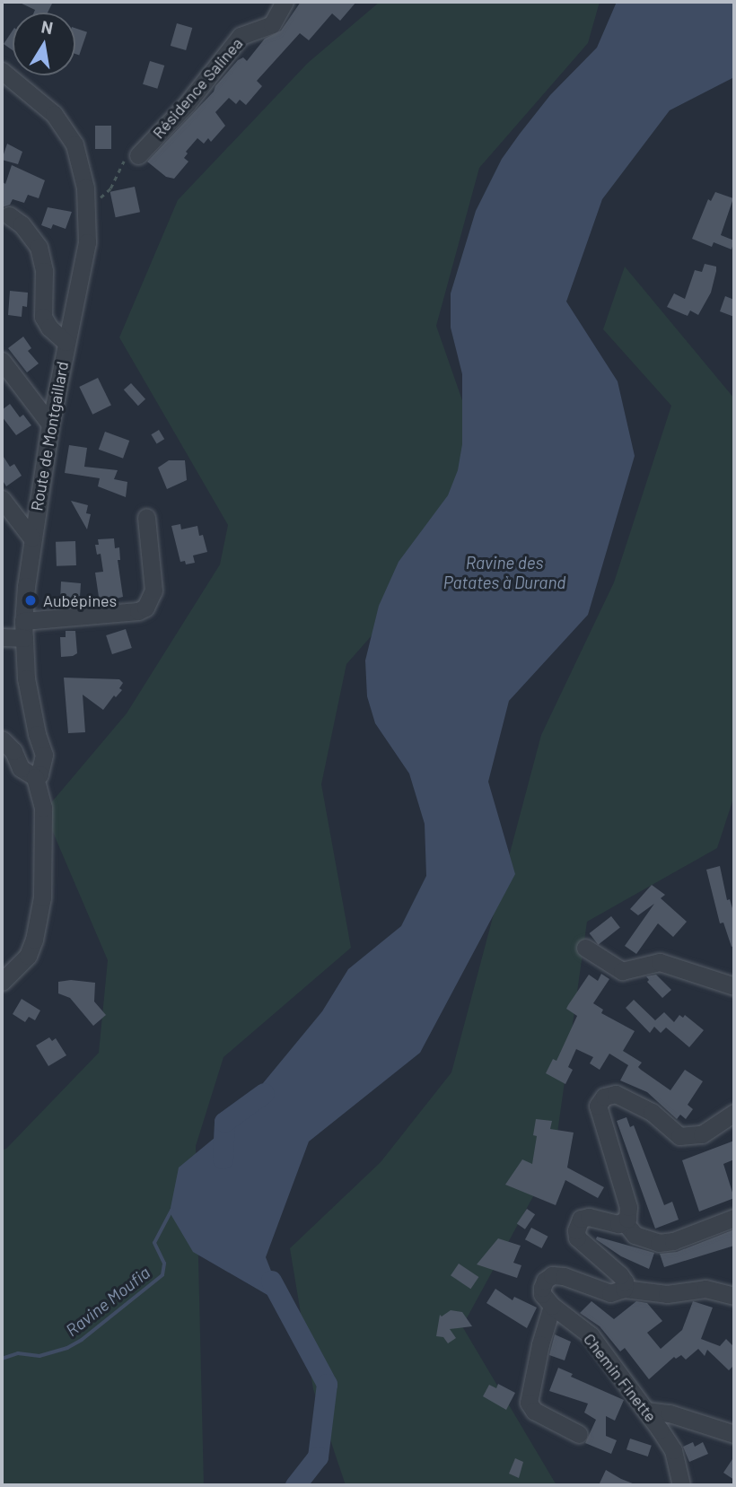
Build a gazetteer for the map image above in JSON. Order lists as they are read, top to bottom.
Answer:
{
  "streets": {
    "street": ["Résidence Salinea", "Route de Montgaillard", "Chemin Finette"]
  },
  "water": ["Ravine des Patates à Durand", "Ravine Moufia"],
  "places": ["Aubépines"],
  "north": "top"
}
